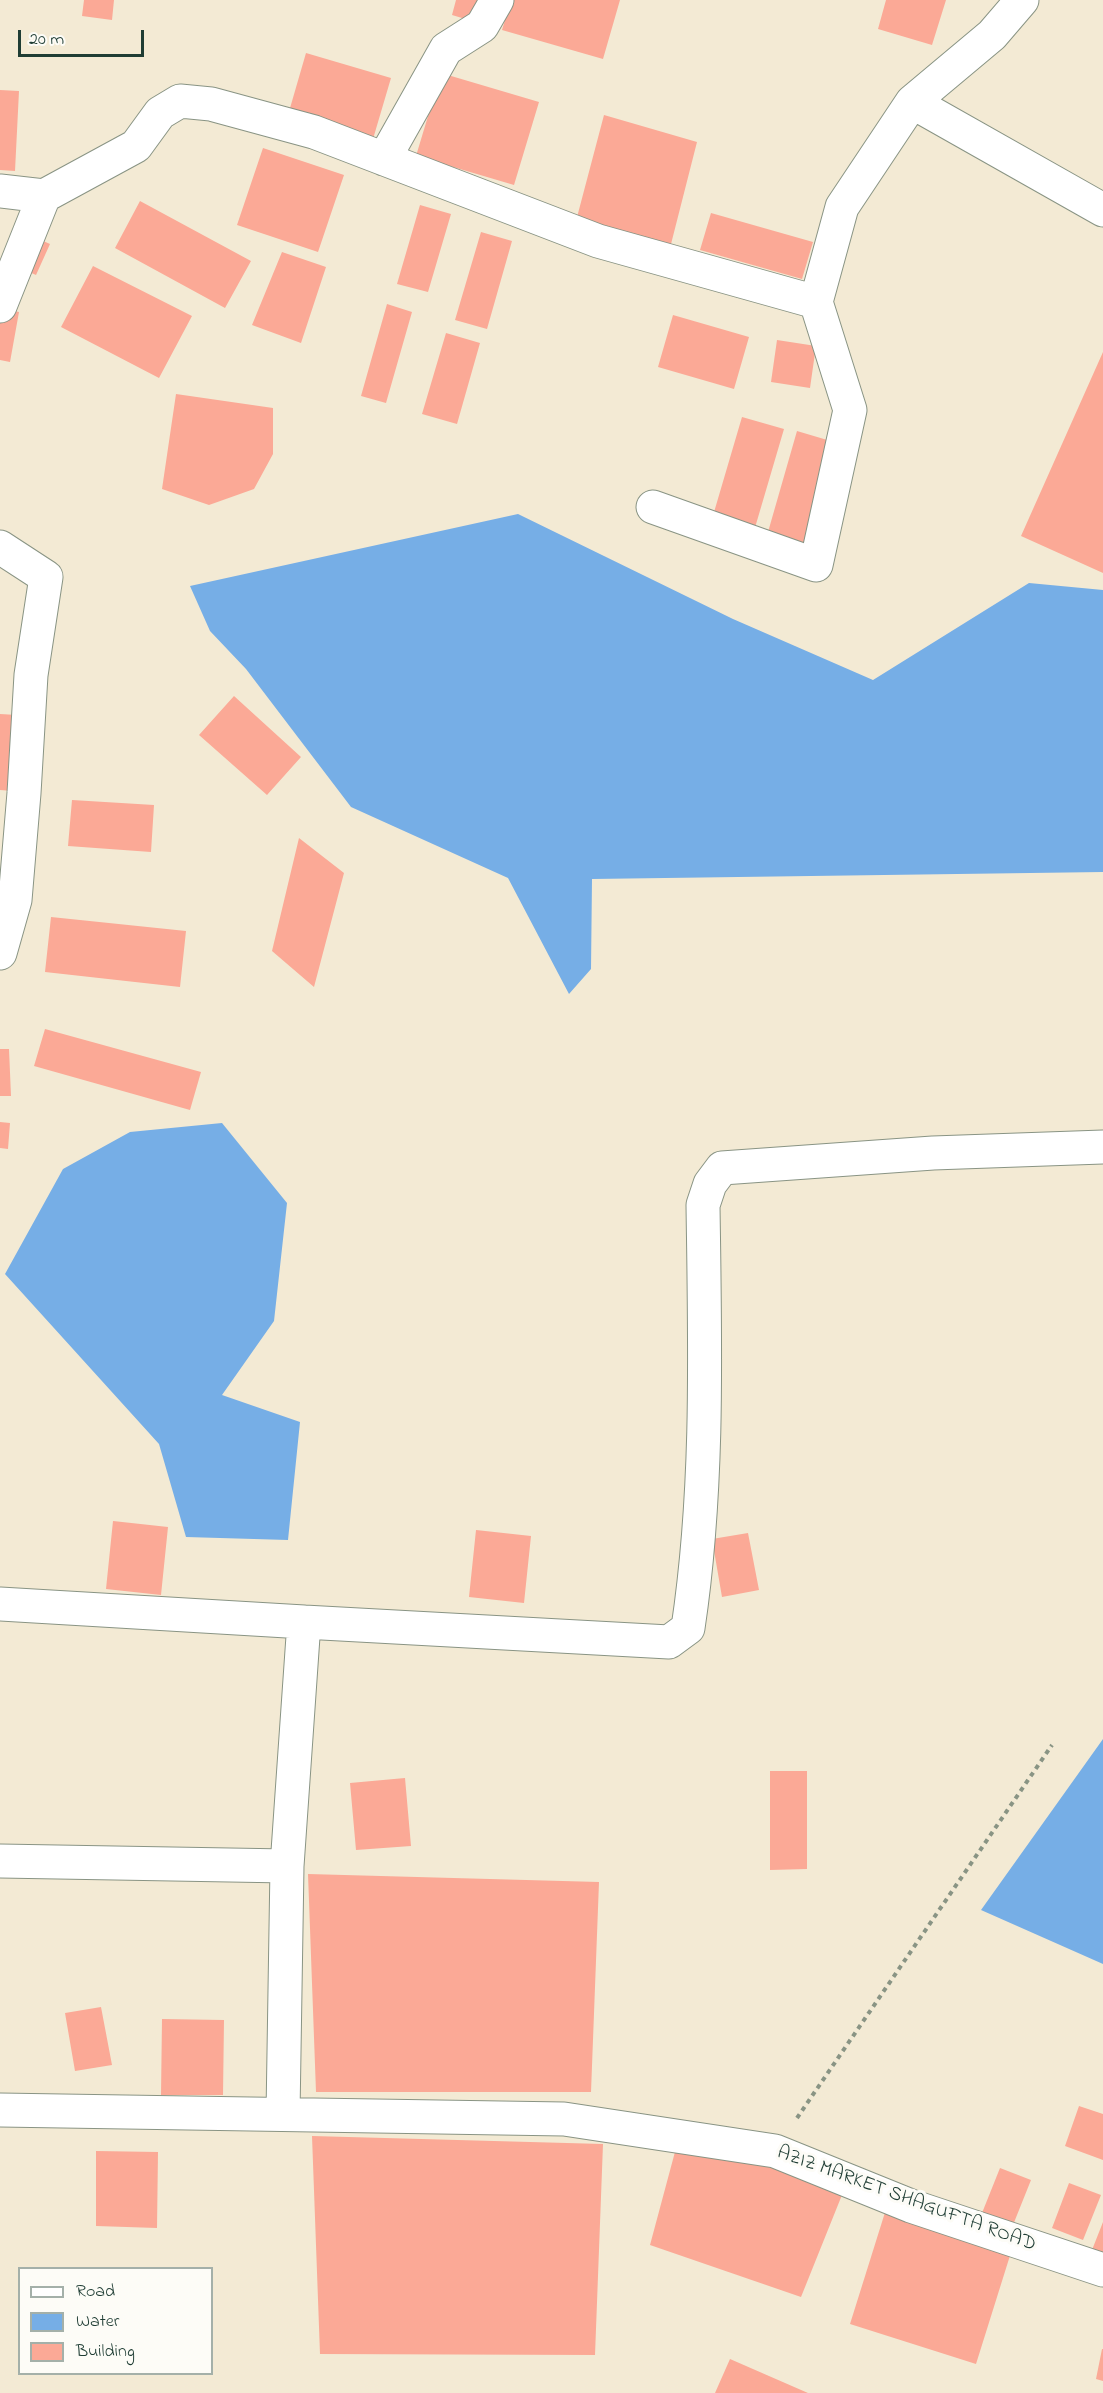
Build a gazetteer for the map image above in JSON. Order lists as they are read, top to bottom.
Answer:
{
  "streets": {
    "street": ["AZIZ MARKET SHAGUFTA ROAD"]
  },
  "legend": ["Road", "Water", "Building"],
  "scale_bar": "20 m"
}
